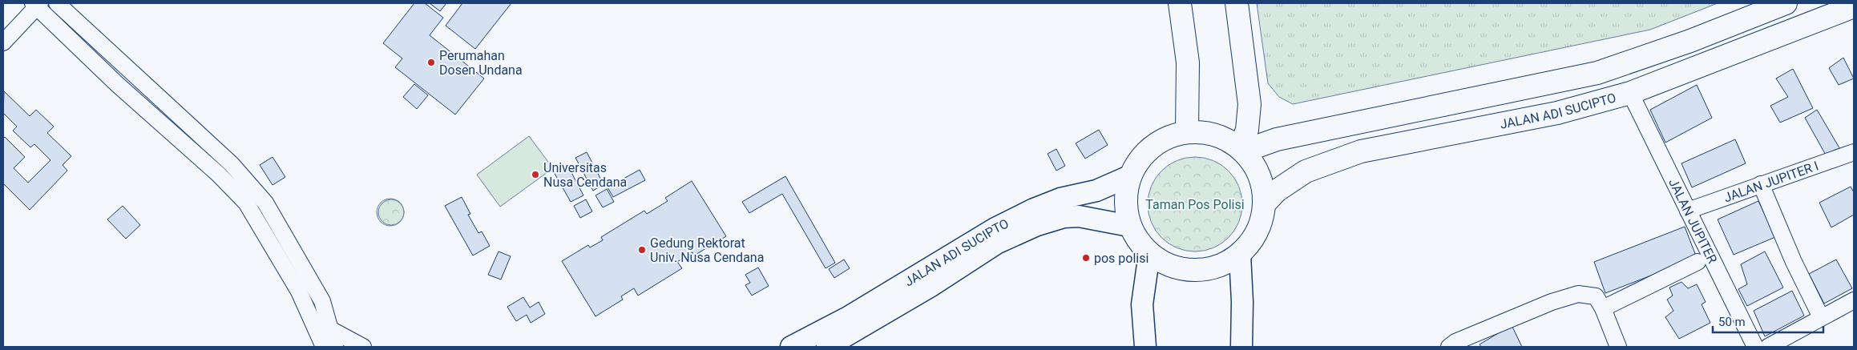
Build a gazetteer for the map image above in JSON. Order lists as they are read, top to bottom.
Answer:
{
  "streets": {
    "highway": ["JALAN ADI SUCIPTO"],
    "street": ["JALAN JUPITER I", "JALAN JUPITER"]
  },
  "crossings": [
    ["JALAN ADI SUCIPTO", "JALAN JUPITER"],
    ["JALAN JUPITER I", "JALAN JUPITER"]
  ],
  "parks": ["Taman Pos Polisi"],
  "places": [
    "Perumahan Dosen Undana",
    "Universitas Nusa Cendana",
    "Gedung Rektorat Univ. Nusa Cendana",
    "pos polisi"
  ],
  "scale_bar": "50 m"
}
